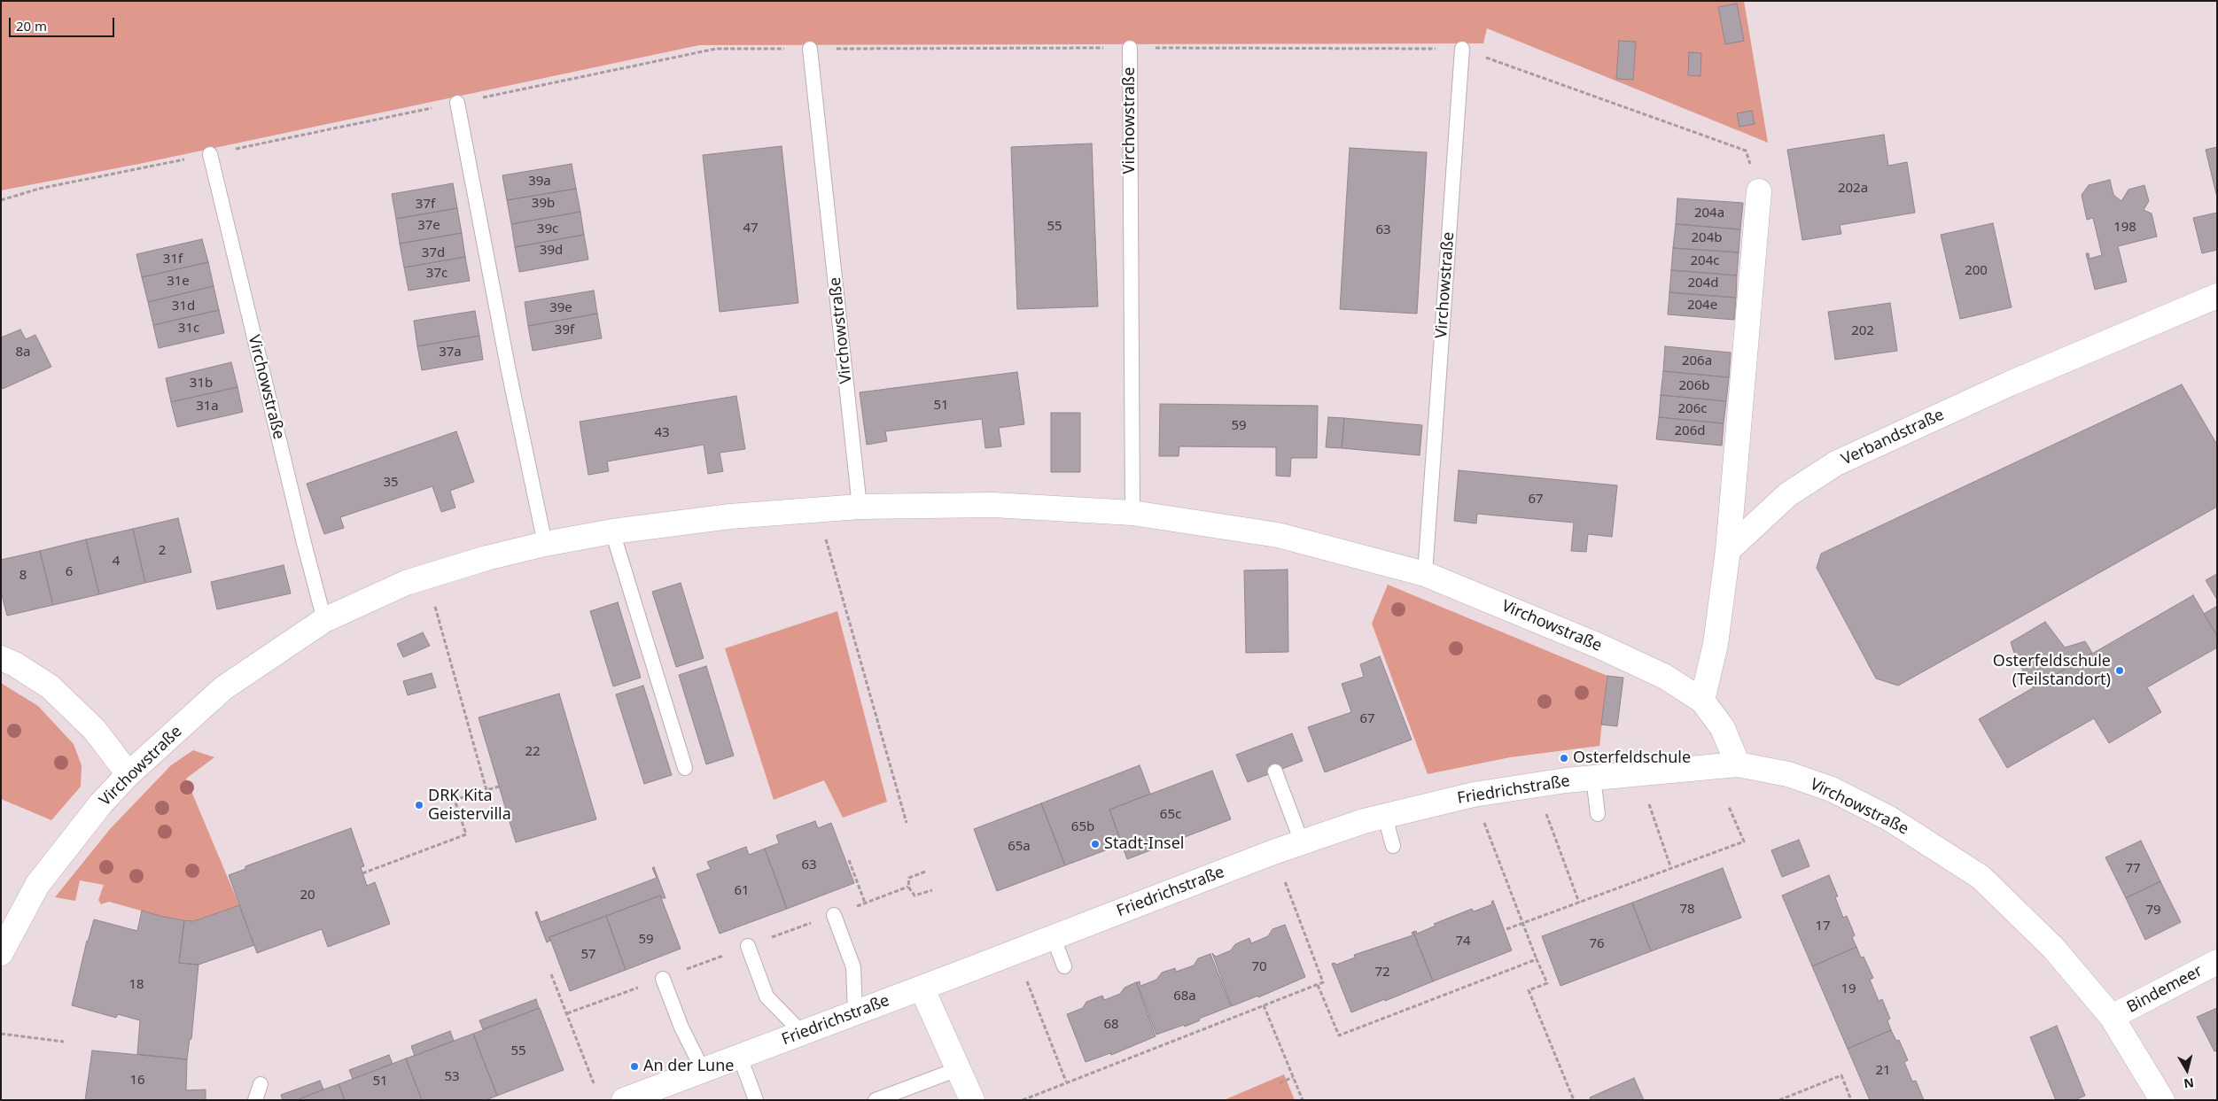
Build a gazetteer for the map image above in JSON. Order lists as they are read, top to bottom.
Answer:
{
  "streets": {
    "street": [
      "Virchowstraße",
      "Verbandstraße",
      "Friedrichstraße",
      "Bindemeer"
    ]
  },
  "crossings": [
    ["Virchowstraße", "Friedrichstraße"],
    ["Virchowstraße", "Bindemeer"]
  ],
  "places": [
    "Osterfeldschule (Teilstandort)",
    "Osterfeldschule",
    "DRK Kita Geistervilla",
    "Stadt-Insel",
    "An der Lune"
  ],
  "house_numbers": [
    "39a",
    "202a",
    "39b",
    "37f",
    "204a",
    "37e",
    "55",
    "198",
    "47",
    "39c",
    "63",
    "204b",
    "39d",
    "37d",
    "31f",
    "204c",
    "200",
    "37c",
    "31e",
    "204d",
    "204e",
    "31d",
    "39e",
    "31c",
    "39f",
    "202",
    "8a",
    "37a",
    "206a",
    "31b",
    "206b",
    "51",
    "31a",
    "206c",
    "59",
    "206d",
    "43",
    "35",
    "67",
    "2",
    "4",
    "6",
    "8",
    "67",
    "22",
    "65c",
    "65b",
    "65a",
    "63",
    "77",
    "61",
    "20",
    "78",
    "79",
    "17",
    "59",
    "74",
    "76",
    "57",
    "70",
    "72",
    "18",
    "19",
    "68a",
    "68",
    "55",
    "21",
    "53",
    "16",
    "51"
  ],
  "scale_bar": "20 m",
  "north": "bottom"
}
